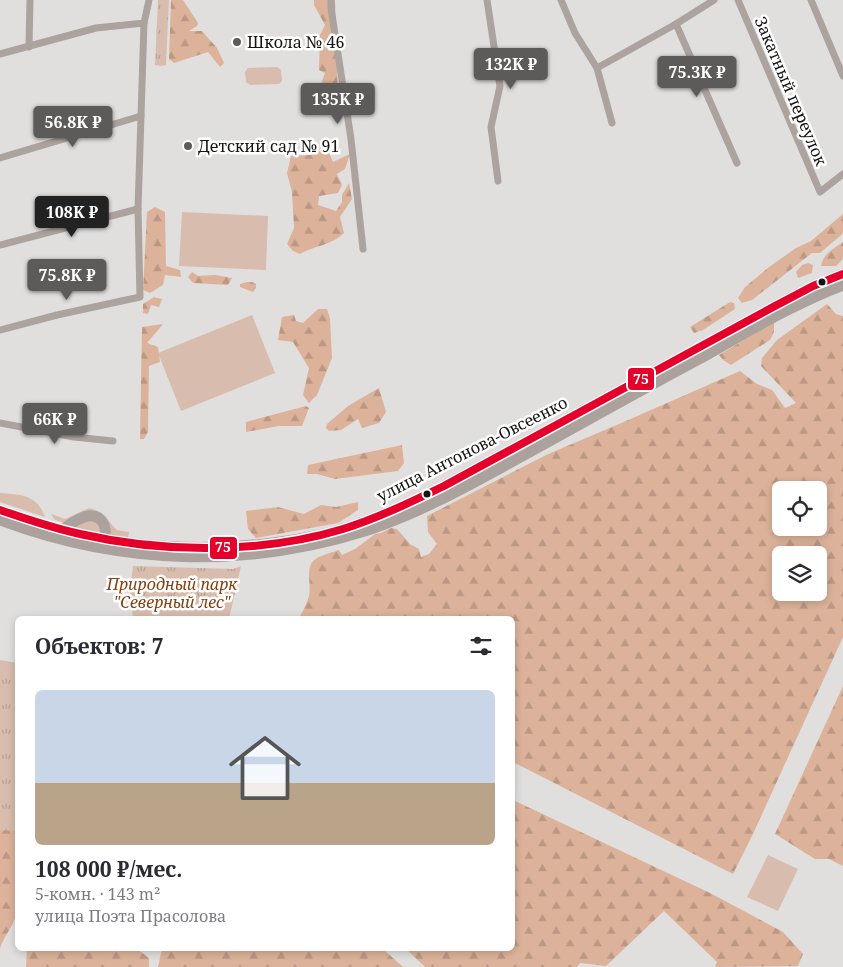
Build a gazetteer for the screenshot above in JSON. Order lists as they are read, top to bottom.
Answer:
{
  "streets": {
    "highway": ["улица Антонова-Овсеенко"],
    "street": ["Закатный переулок"]
  },
  "parks": ["Природный парк \"Северный лес\""],
  "places": ["Школа № 46", "Детский сад № 91"],
  "lines": ["transit line 75"],
  "page": {
    "price": [
      "132K ₽",
      "75.3K ₽",
      "135K ₽",
      "56.8K ₽",
      "108K ₽",
      "75.8K ₽",
      "66K ₽"
    ],
    "heading": "Объектов: 7",
    "list": [
      {
        "name": "108 000 ₽/мес.",
        "note": "5-комн. · 143 m² · улица Поэта Прасолова"
      }
    ]
  }
}
